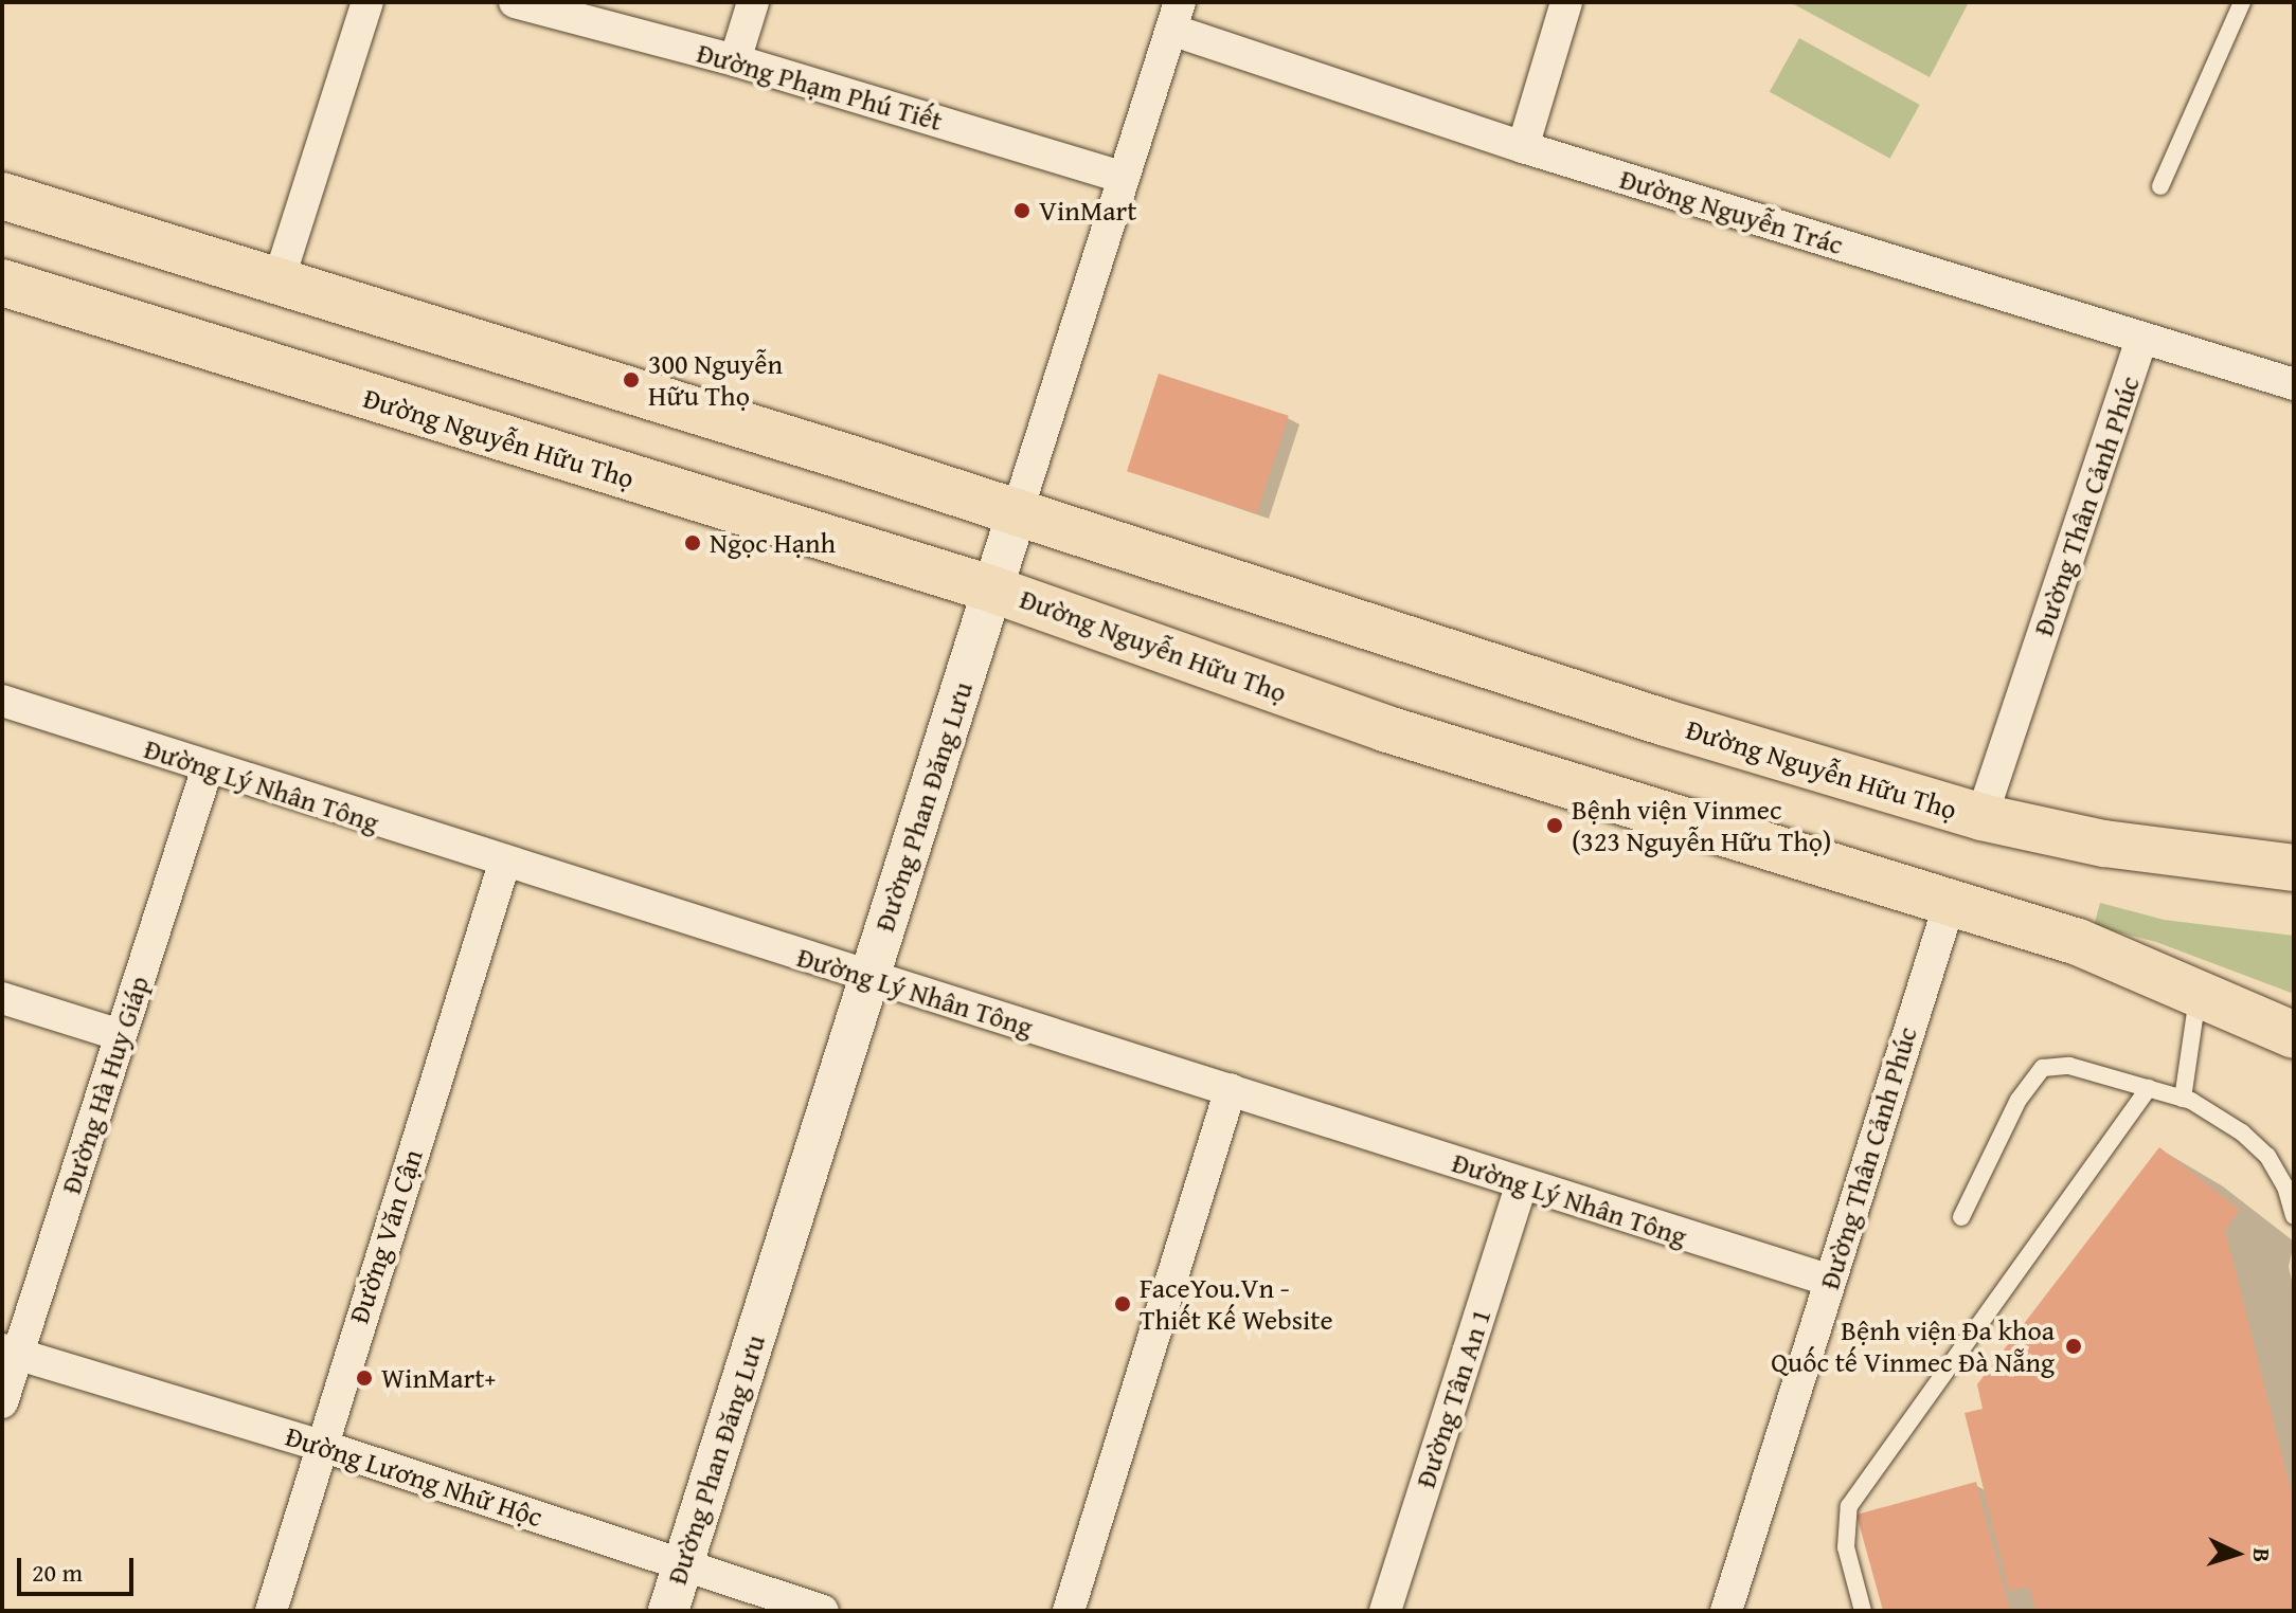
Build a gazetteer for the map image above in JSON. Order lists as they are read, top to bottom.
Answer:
{
  "streets": {
    "main road": ["Đường Nguyễn Hữu Thọ"],
    "street": [
      "Đường Phạm Phú Tiết",
      "Đường Nguyễn Trác",
      "Đường Thân Cảnh Phúc",
      "Đường Lý Nhân Tông",
      "Đường Phan Đăng Lưu",
      "Đường Hà Huy Giáp",
      "Đường Văn Cận",
      "Đường Tân An 1",
      "Đường Lương Nhữ Hộc"
    ]
  },
  "crossings": [
    ["Đường Phạm Phú Tiết", "Đường Phan Đăng Lưu"],
    ["Đường Nguyễn Trác", "Đường Thân Cảnh Phúc"],
    ["Đường Nguyễn Trác", "Đường Phan Đăng Lưu"],
    ["Đường Nguyễn Hữu Thọ", "Đường Thân Cảnh Phúc"],
    ["Đường Nguyễn Hữu Thọ", "Đường Phan Đăng Lưu"],
    ["Đường Thân Cảnh Phúc", "Đường Lý Nhân Tông"],
    ["Đường Lý Nhân Tông", "Đường Phan Đăng Lưu"],
    ["Đường Lý Nhân Tông", "Đường Hà Huy Giáp"],
    ["Đường Lý Nhân Tông", "Đường Văn Cận"],
    ["Đường Lý Nhân Tông", "Đường Tân An 1"],
    ["Đường Phan Đăng Lưu", "Đường Lương Nhữ Hộc"],
    ["Đường Hà Huy Giáp", "Đường Lương Nhữ Hộc"],
    ["Đường Văn Cận", "Đường Lương Nhữ Hộc"]
  ],
  "places": [
    "VinMart",
    "300 Nguyễn Hữu Thọ",
    "Ngọc Hạnh",
    "Bệnh viện Vinmec (323 Nguyễn Hữu Thọ)",
    "FaceYou.Vn - Thiết Kế Website",
    "Bệnh viện Đa khoa Quốc tế Vinmec Đà Nẵng",
    "WinMart+"
  ],
  "scale_bar": "20 m",
  "north": "right"
}
